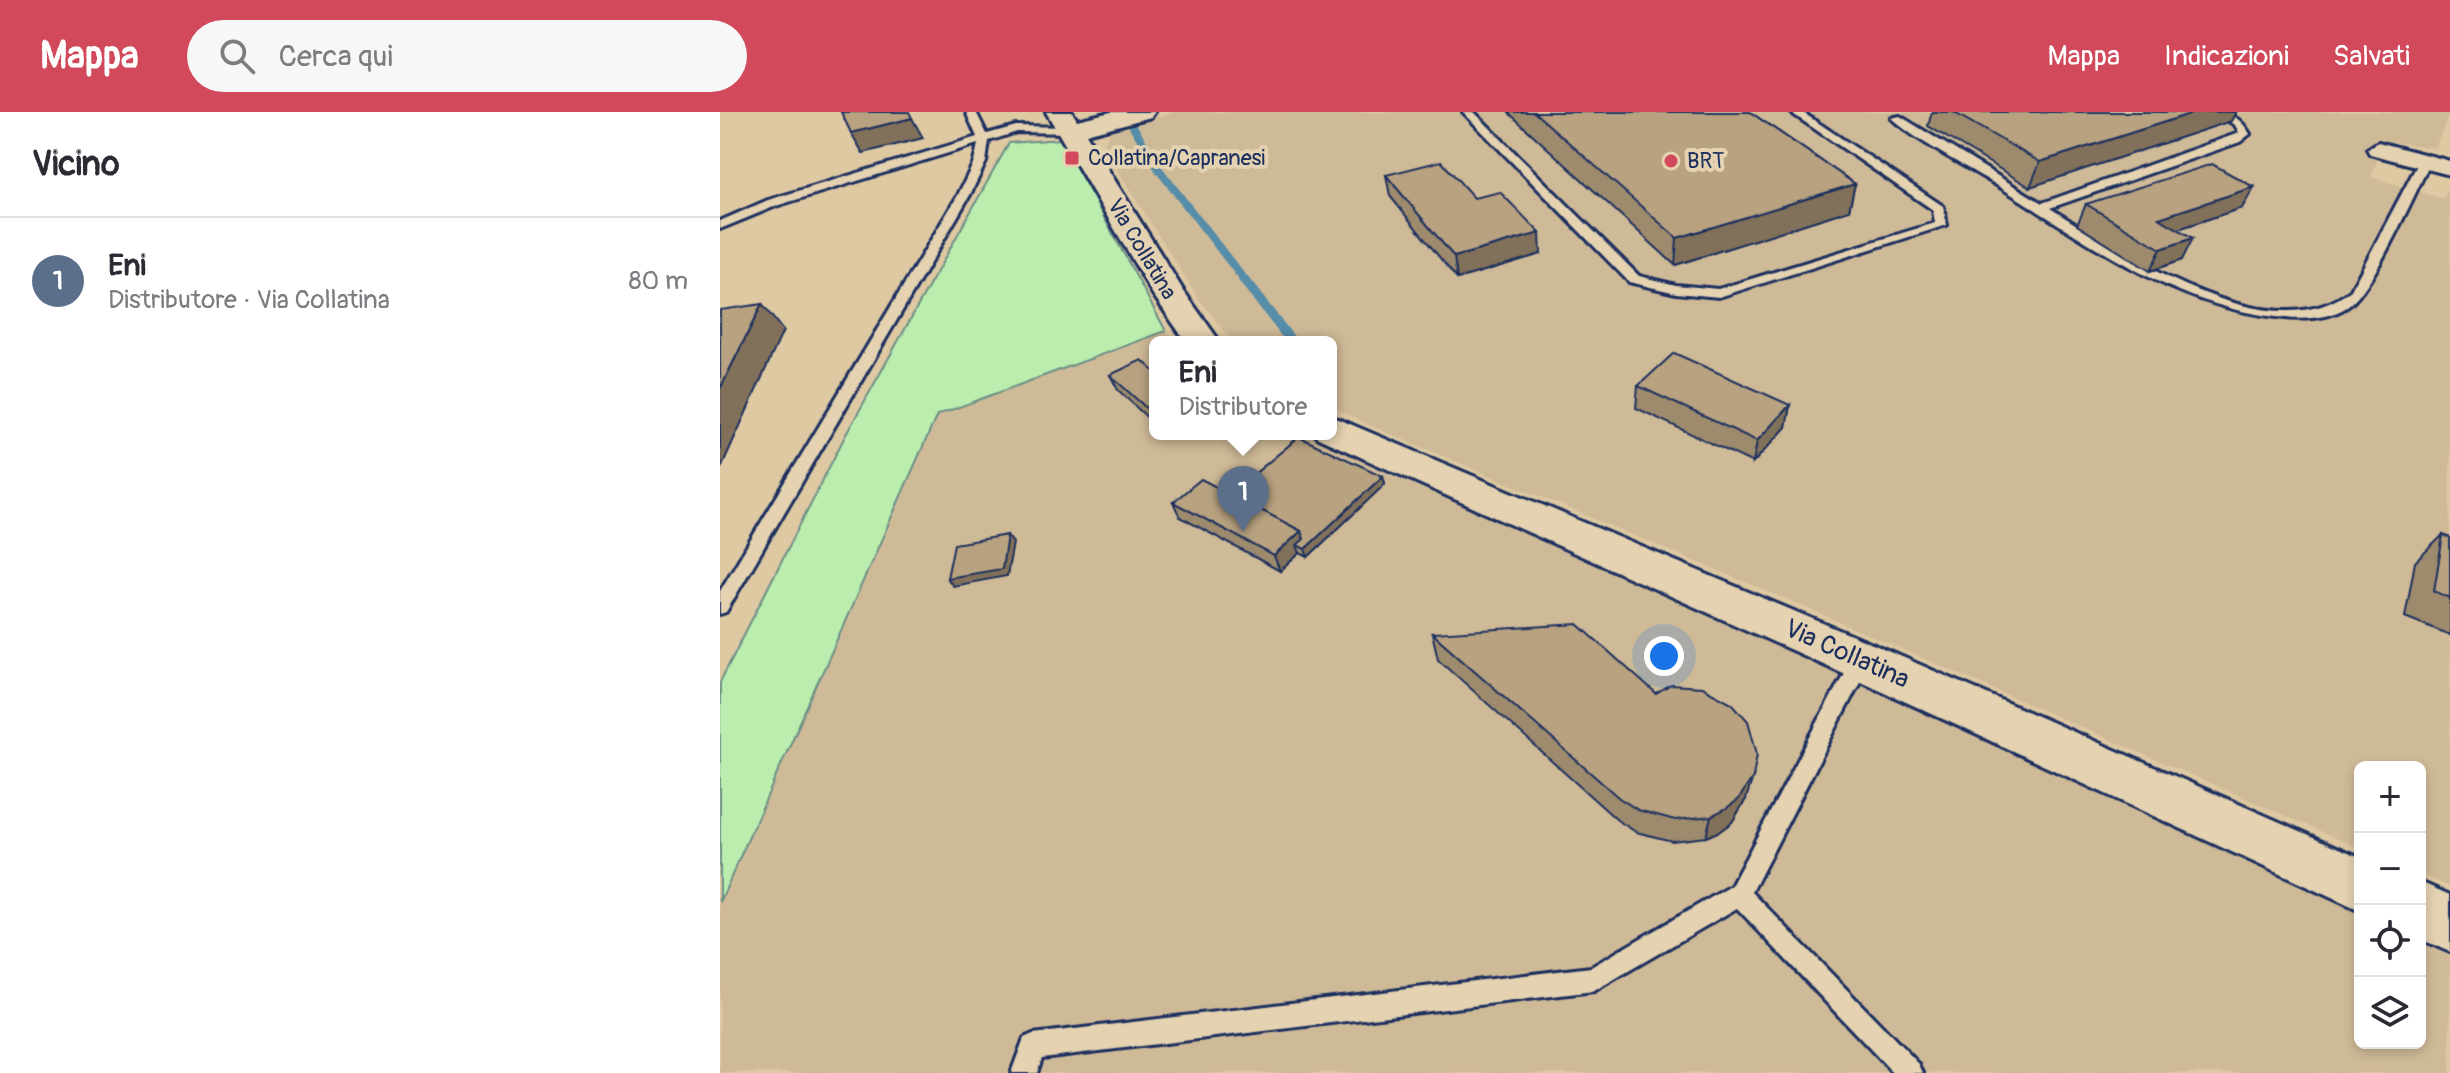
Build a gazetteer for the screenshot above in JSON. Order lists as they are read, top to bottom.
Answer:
{
  "streets": {
    "street": ["Via Collatina"]
  },
  "places": {
    "transit": ["Collatina/Capranesi"],
    "other": ["BRT"]
  },
  "page": {
    "header": "Mappa",
    "search": "Cerca qui",
    "nav": ["Mappa", "Indicazioni", "Salvati"],
    "heading": "Vicino",
    "list": [
      {
        "mark": "1",
        "name": "Eni",
        "note": "Distributore · Via Collatina",
        "value": "80 m"
      }
    ],
    "popup": ["Eni", "Distributore"],
    "pins": "1",
    "map_buttons": ["+", "−"]
  }
}
